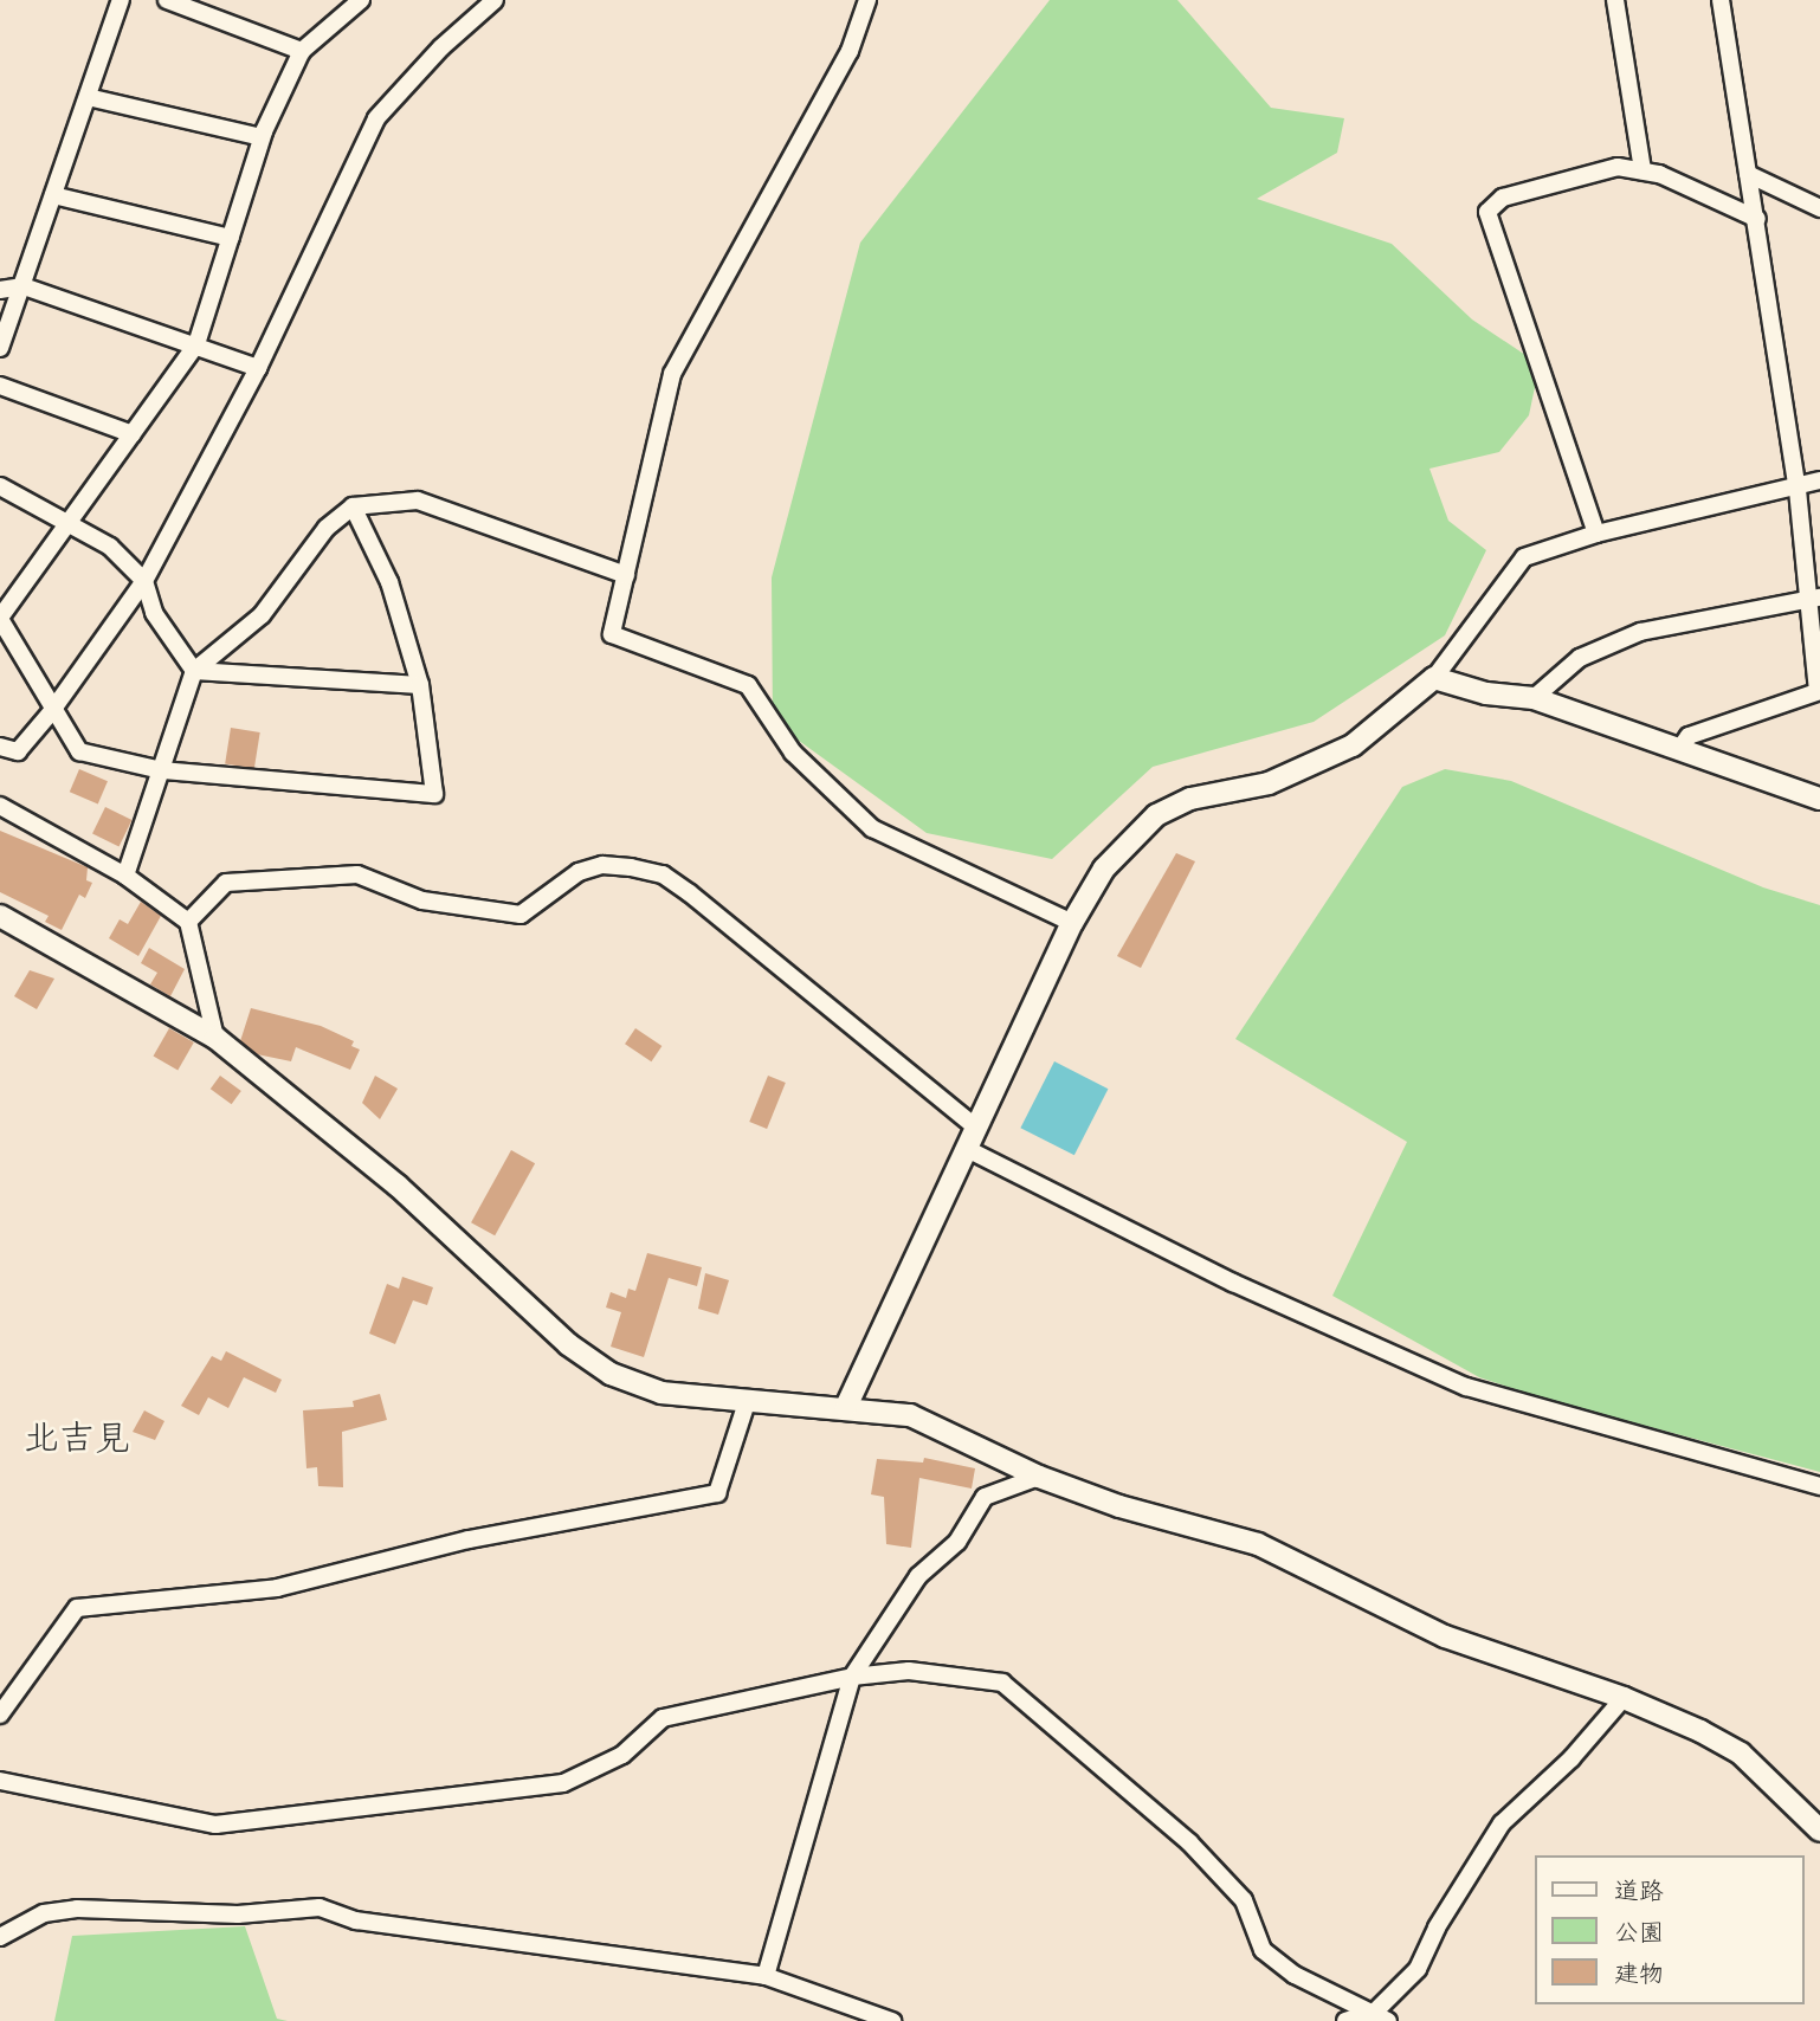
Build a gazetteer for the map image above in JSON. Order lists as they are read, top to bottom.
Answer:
{
  "districts": ["北吉見"],
  "legend": ["道路", "公園", "建物"]
}
